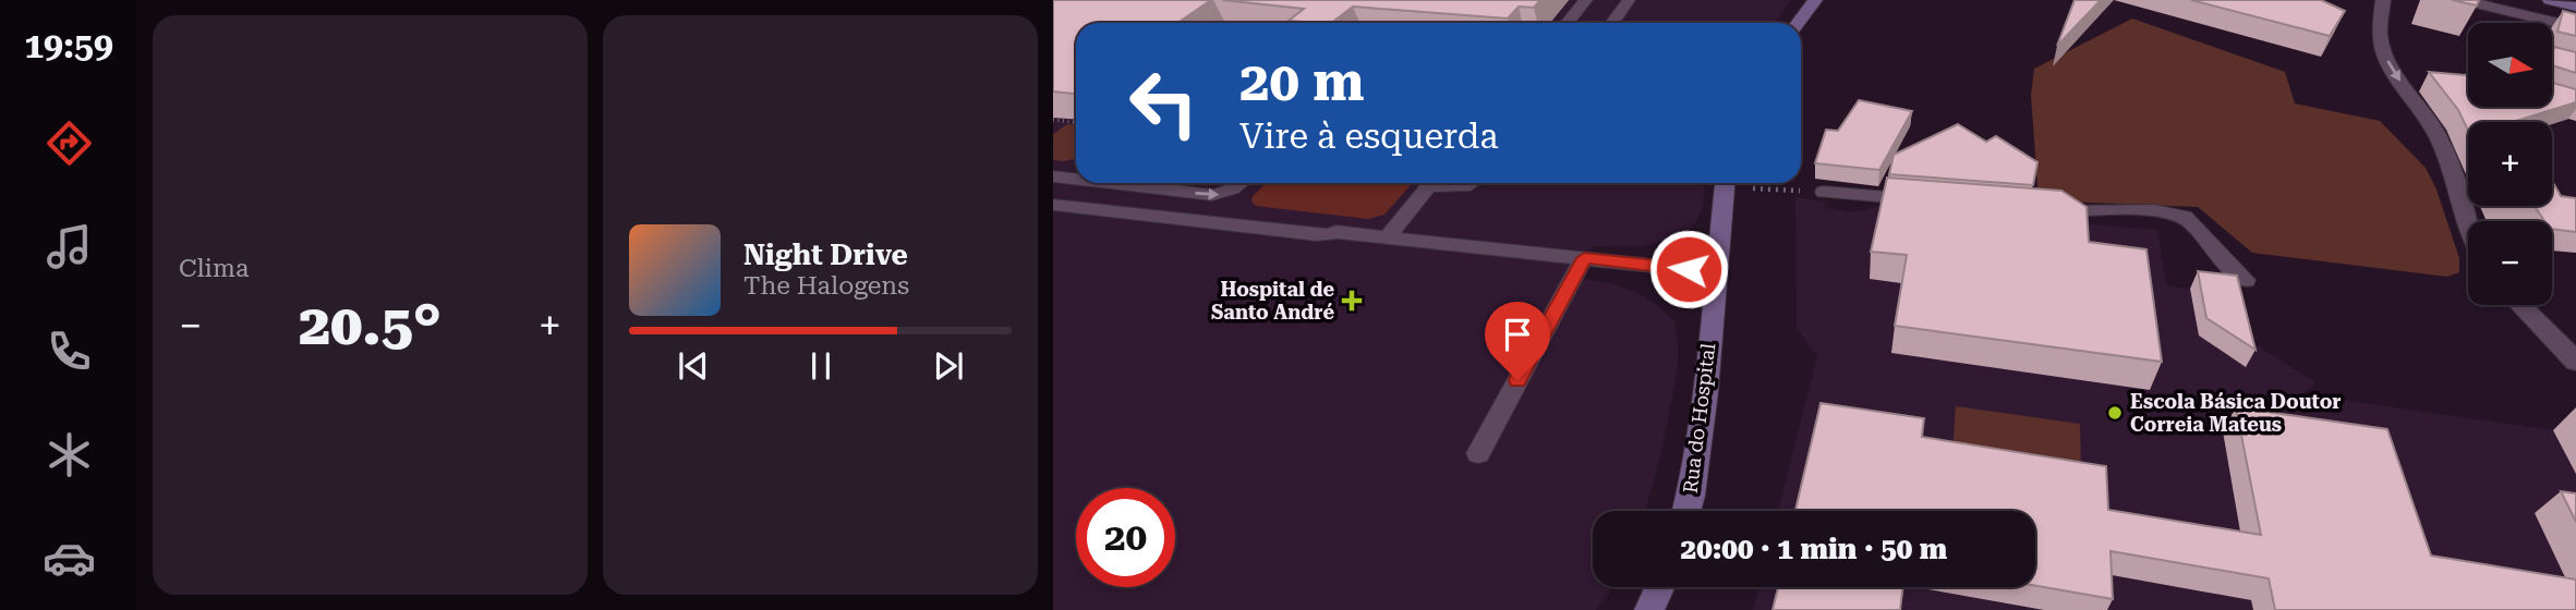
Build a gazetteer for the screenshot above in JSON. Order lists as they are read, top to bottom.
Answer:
{
  "streets": {
    "main road": ["Rua do Hospital"]
  },
  "places": {
    "health": ["Hospital de Santo André"],
    "other": ["Escola Básica Doutor Correia Mateus"]
  },
  "north": "right",
  "page": {
    "tabs": "19:59",
    "tile": "Clima",
    "map_buttons": ["+", "−"],
    "turn": ["20 m", "Vire à esquerda"],
    "song": ["Night Drive", "The Halogens"],
    "heat": ["−", "20.5°", "+"],
    "limit": "20",
    "trip": "20:00 · 1 min · 50 m"
  }
}
